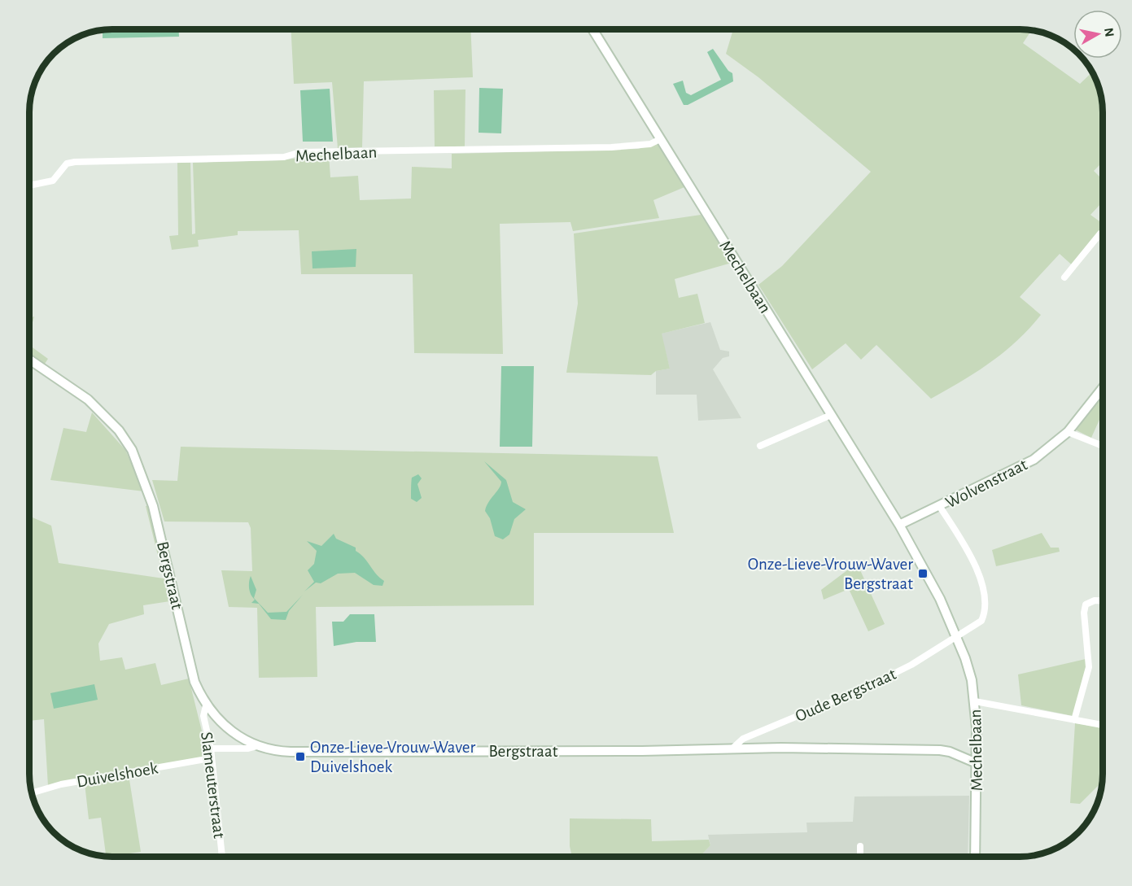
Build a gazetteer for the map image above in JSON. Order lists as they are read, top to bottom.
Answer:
{
  "streets": {
    "street": [
      "Mechelbaan",
      "Wolvenstraat",
      "Bergstraat",
      "Oude Bergstraat",
      "Duivelshoek",
      "Slameuterstraat"
    ]
  },
  "crossings": [
    ["Mechelbaan", "Wolvenstraat"],
    ["Mechelbaan", "Bergstraat"],
    ["Mechelbaan", "Oude Bergstraat"],
    ["Bergstraat", "Oude Bergstraat"],
    ["Bergstraat", "Slameuterstraat"],
    ["Duivelshoek", "Slameuterstraat"]
  ],
  "places": {
    "transit": ["Onze-Lieve-Vrouw-Waver Bergstraat", "Onze-Lieve-Vrouw-Waver Duivelshoek"]
  },
  "north": "right"
}
